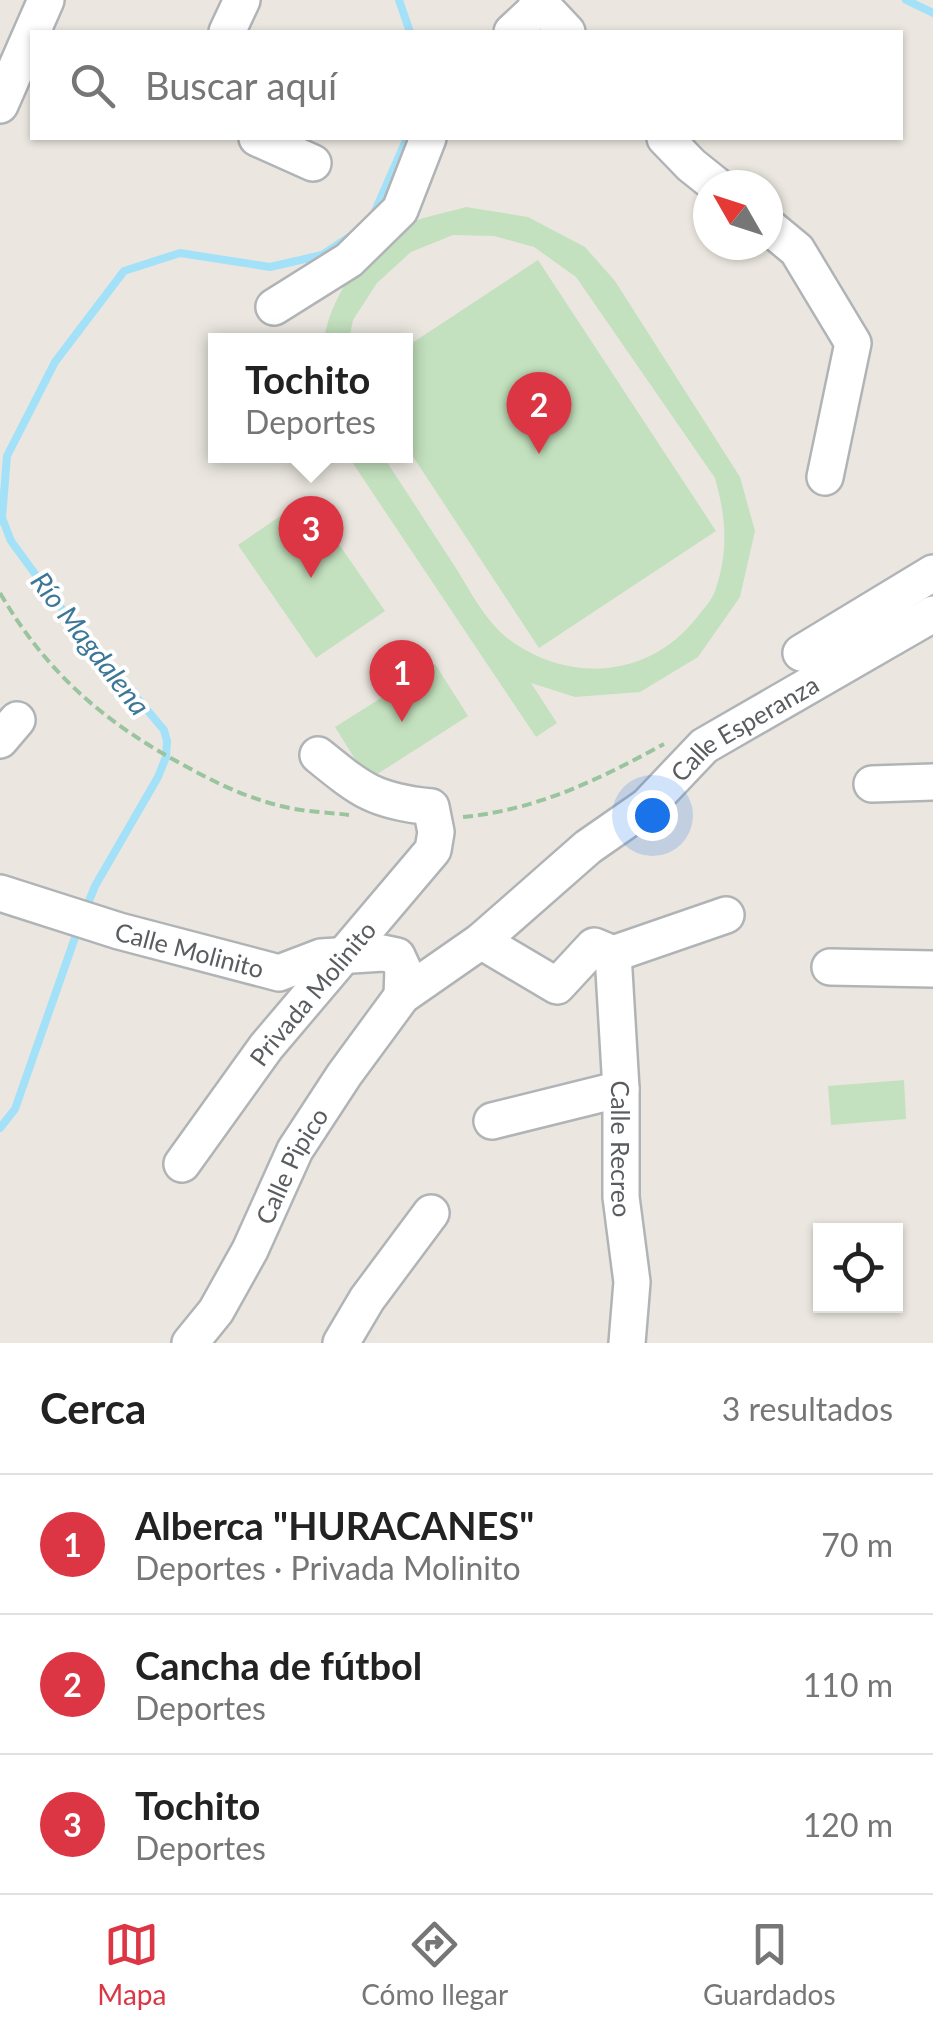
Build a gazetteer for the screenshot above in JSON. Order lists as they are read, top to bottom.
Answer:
{
  "streets": {
    "street": [
      "Calle Esperanza",
      "Calle Molinito",
      "Privada Molinito",
      "Calle Recreo",
      "Calle Pipico"
    ]
  },
  "crossings": [
    ["Calle Esperanza", "Calle Molinito"],
    ["Calle Esperanza", "Calle Pipico"],
    ["Calle Molinito", "Privada Molinito"],
    ["Calle Molinito", "Calle Pipico"]
  ],
  "water": ["Río Magdalena"],
  "north": "top left",
  "page": {
    "search": "Buscar aquí",
    "popup": ["Tochito", "Deportes"],
    "pins": ["2", "3", "1"],
    "heading": ["Cerca", "3 resultados"],
    "list": [
      {
        "mark": "1",
        "name": "Alberca \"HURACANES\"",
        "note": "Deportes · Privada Molinito",
        "value": "70 m"
      },
      {
        "mark": "2",
        "name": "Cancha de fútbol",
        "note": "Deportes",
        "value": "110 m"
      },
      {
        "mark": "3",
        "name": "Tochito",
        "note": "Deportes",
        "value": "120 m"
      }
    ],
    "nav": ["Mapa", "Cómo llegar", "Guardados"]
  }
}
